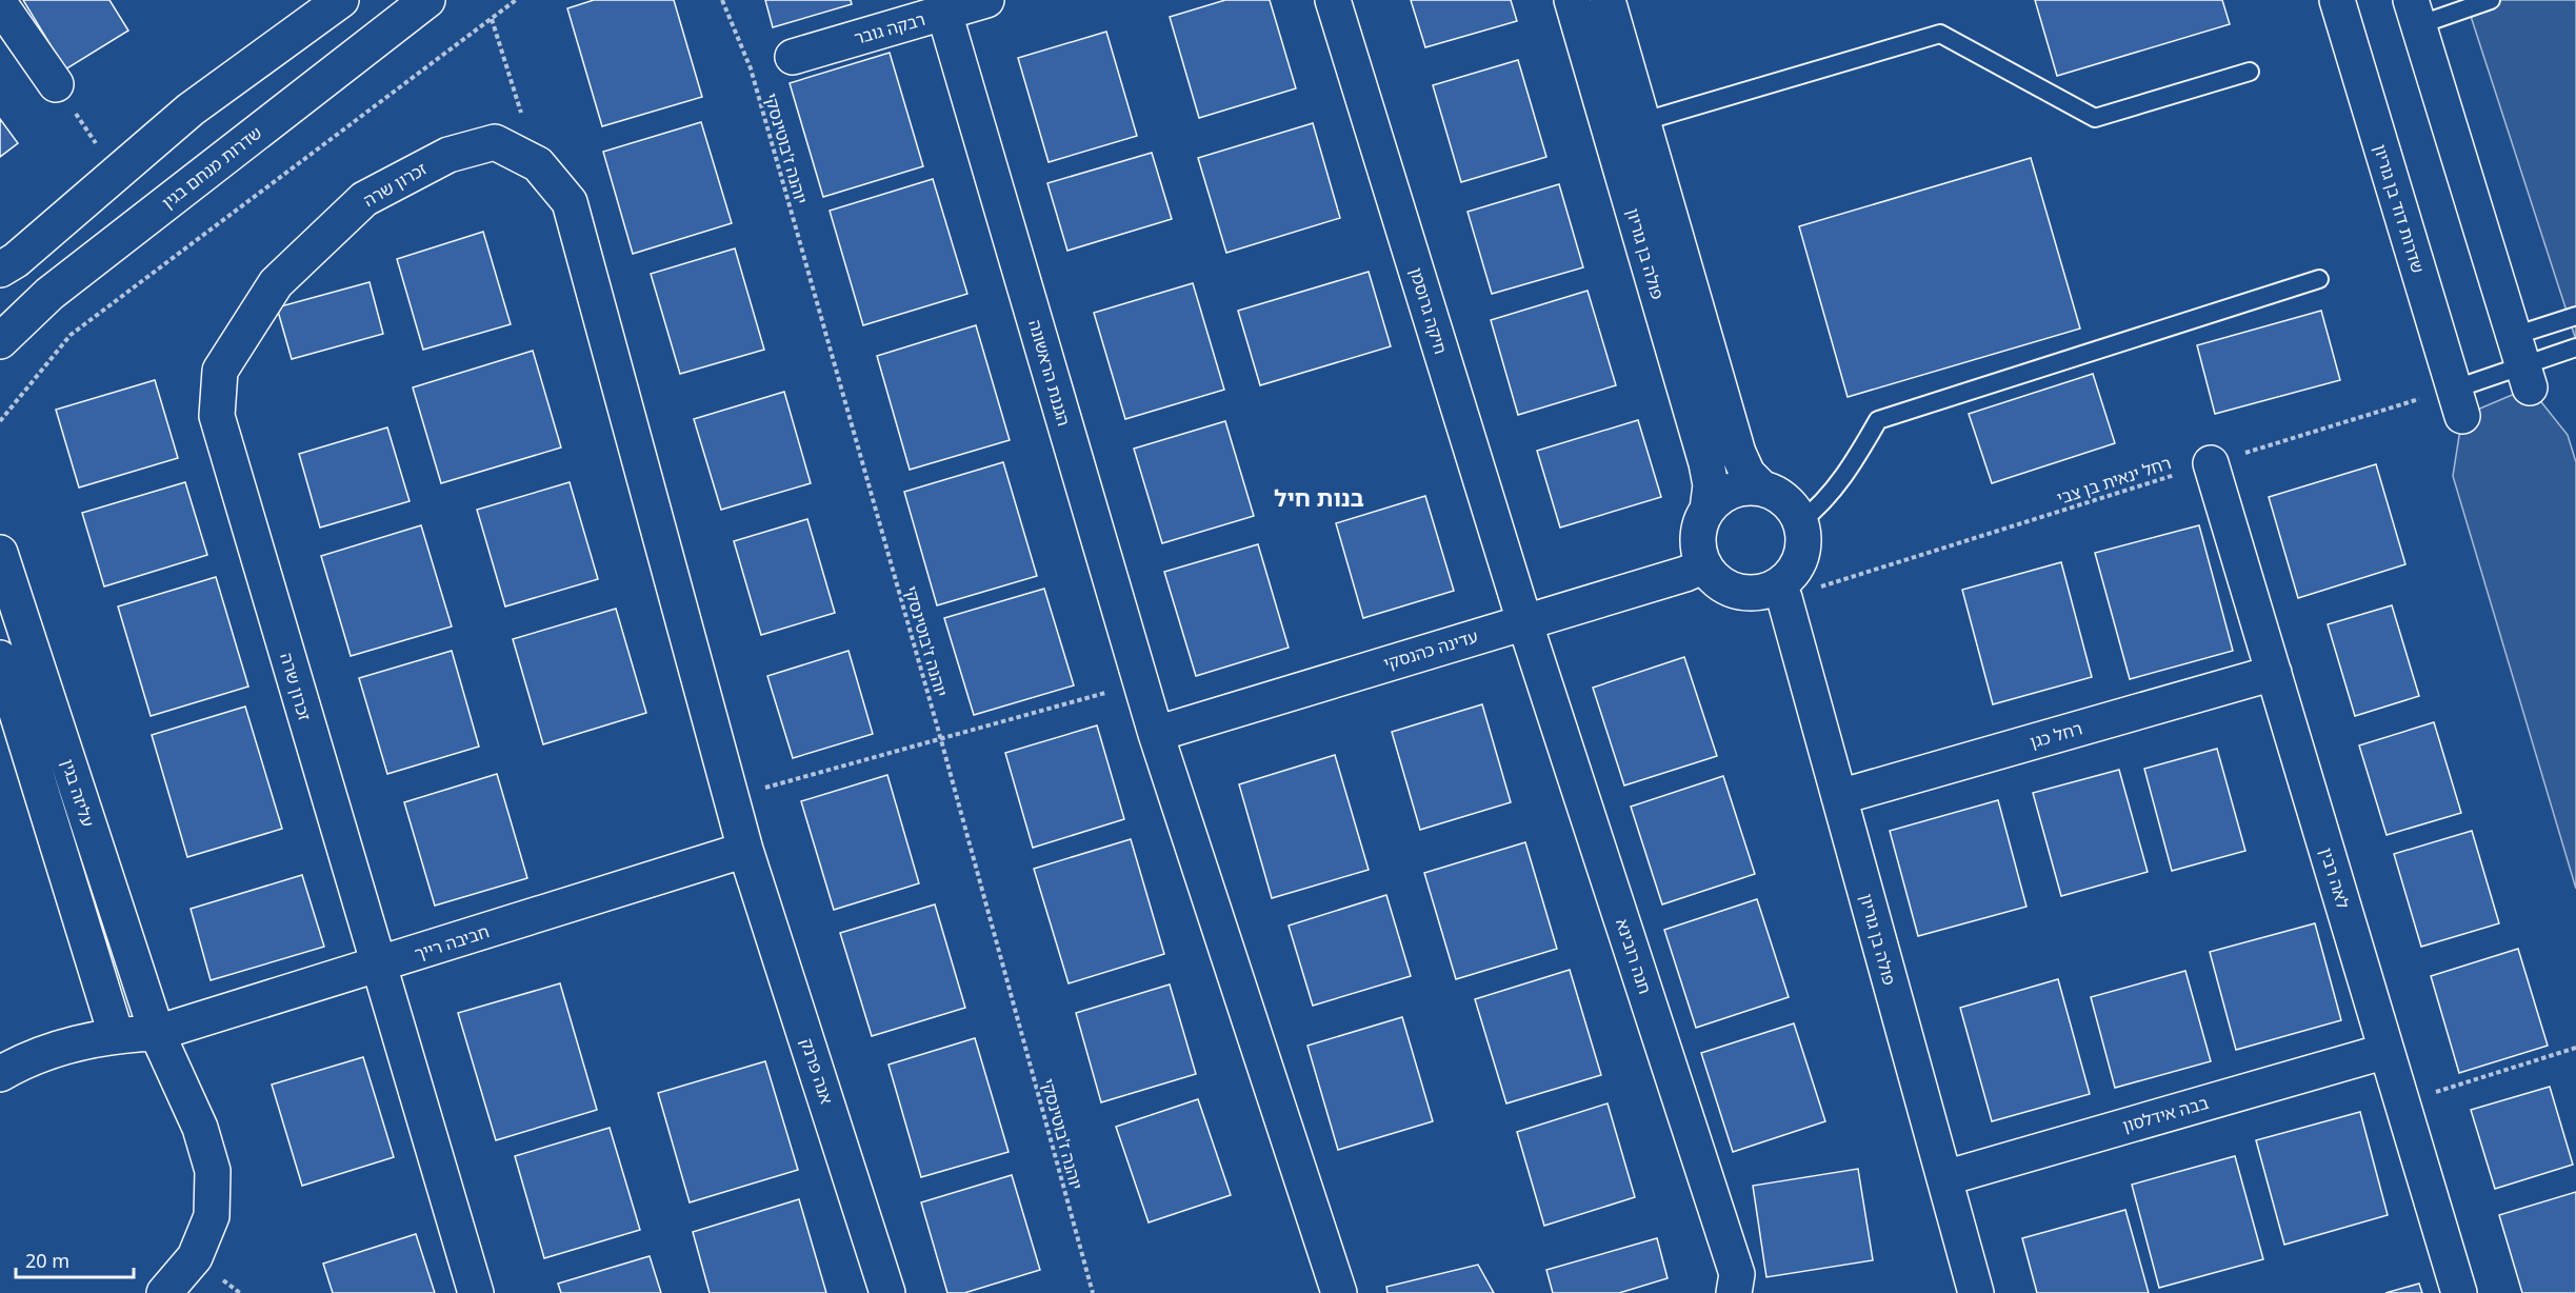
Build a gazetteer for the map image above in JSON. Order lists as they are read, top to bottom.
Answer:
{
  "streets": {
    "street": [
      "רבקה גובר",
      "שדרות מנחם בגין",
      "זכרון שרה",
      "שדרות דוד בן גוריון",
      "פולה בן גוריון",
      "חיקה גרוסמן",
      "הגננת הראשונה",
      "עדינה כהנסקי",
      "רחל כגן",
      "עליזה בגין",
      "לאה רבין",
      "חביבה רייך",
      "חנה רובינא",
      "אנה פרנק",
      "בבה אידלסון"
    ],
    "path": ["יוהנה ז'בוטינסקי", "רחל ינאית בן צבי"]
  },
  "crossings": [
    ["רבקה גובר", "הגננת הראשונה"],
    ["זכרון שרה", "חביבה רייך"],
    ["זכרון שרה", "אנה פרנק"],
    ["שדרות דוד בן גוריון", "רחל ינאית בן צבי"],
    ["פולה בן גוריון", "רחל ינאית בן צבי"],
    ["פולה בן גוריון", "עדינה כהנסקי"],
    ["פולה בן גוריון", "רחל כגן"],
    ["פולה בן גוריון", "בבה אידלסון"],
    ["חיקה גרוסמן", "עדינה כהנסקי"],
    ["חיקה גרוסמן", "חנה רובינא"],
    ["הגננת הראשונה", "עדינה כהנסקי"],
    ["רחל ינאית בן צבי", "עדינה כהנסקי"],
    ["רחל ינאית בן צבי", "לאה רבין"],
    ["עדינה כהנסקי", "חנה רובינא"],
    ["רחל כגן", "לאה רבין"],
    ["עליזה בגין", "חביבה רייך"],
    ["לאה רבין", "בבה אידלסון"],
    ["חביבה רייך", "אנה פרנק"]
  ],
  "districts": ["בנות חיל"],
  "scale_bar": "20 m"
}
